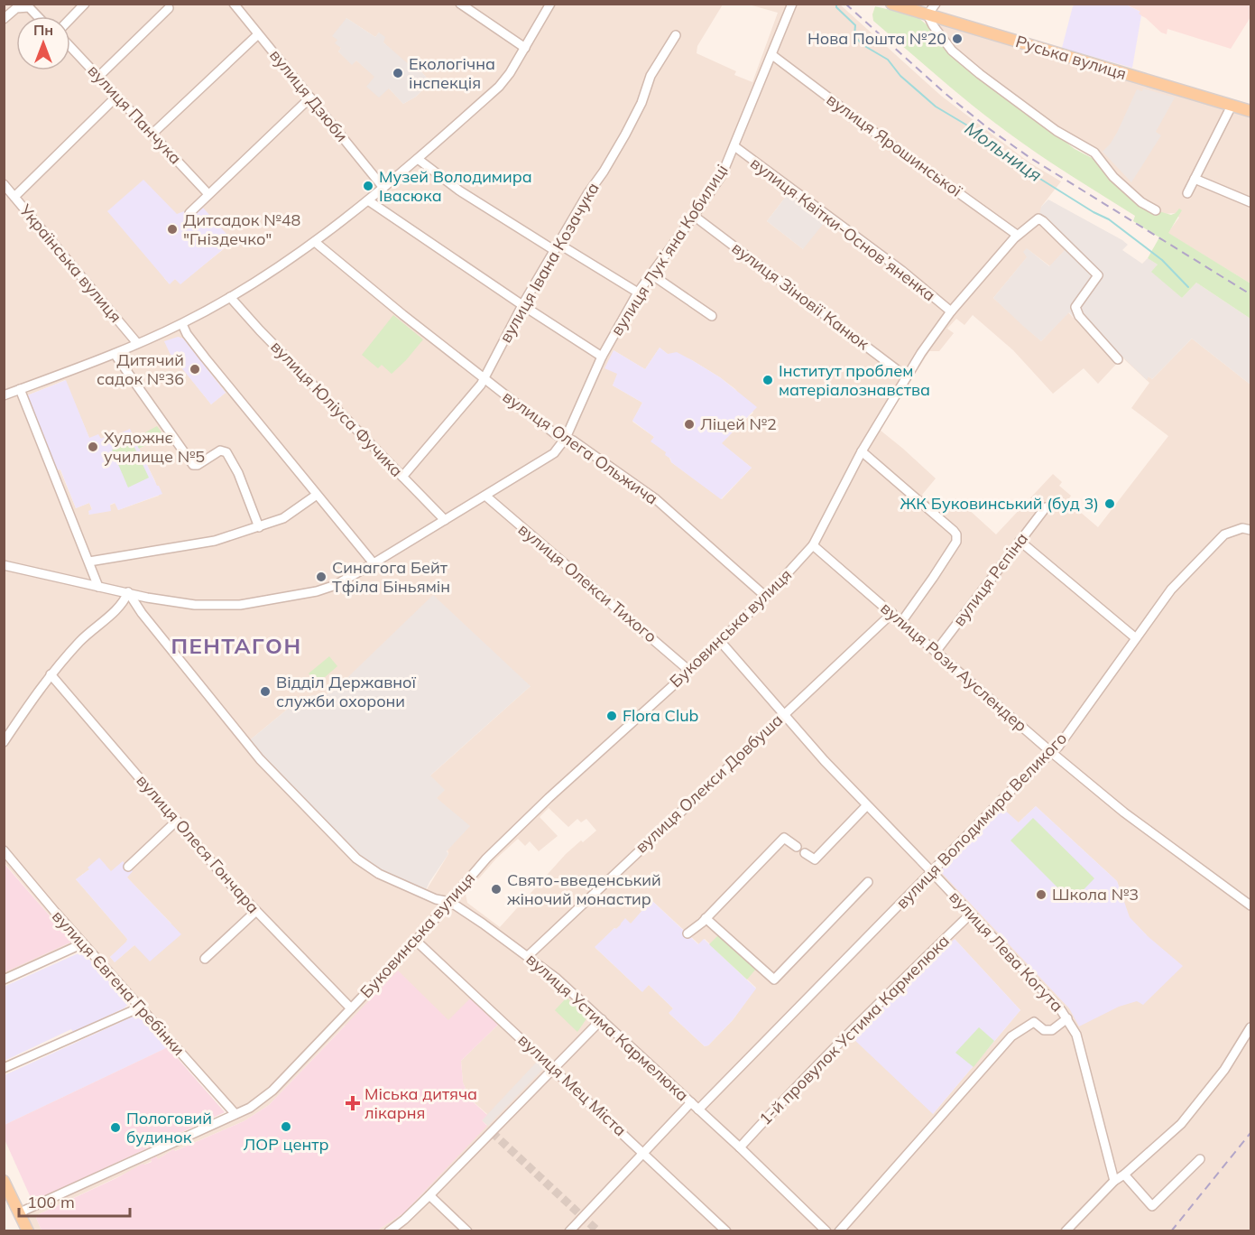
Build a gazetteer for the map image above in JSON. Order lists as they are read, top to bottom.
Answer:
{
  "streets": {
    "main road": ["Руська вулиця"],
    "street": [
      "вулиця Дзюби",
      "вулиця Панчука",
      "вулиця Ярошинської",
      "вулиця Квітки-Основʼяненка",
      "вулиця Лукʼяна Кобилиці",
      "вулиця Івана Козачука",
      "Українська вулиця",
      "вулиця Зіновії Канюк",
      "вулиця Юліуса Фучика",
      "вулиця Олега Ольжича",
      "вулиця Рєпіна",
      "вулиця Олекси Тихого",
      "Буковинська вулиця",
      "вулиця Рози Ауслендер",
      "вулиця Олекси Довбуша",
      "вулиця Володимира Великого",
      "вулиця Олеся Гончара",
      "вулиця Лева Когута",
      "вулиця Євгена Гребінки",
      "вулиця Устима Кармелюка",
      "1-й провулок Устима Кармелюка",
      "вулиця Мец Міста"
    ]
  },
  "crossings": [
    ["вулиця Ярошинської", "вулиця Лукʼяна Кобилиці"],
    ["вулиця Ярошинської", "Буковинська вулиця"],
    ["вулиця Квітки-Основʼяненка", "вулиця Лукʼяна Кобилиці"],
    ["вулиця Квітки-Основʼяненка", "Буковинська вулиця"],
    ["вулиця Лукʼяна Кобилиці", "вулиця Зіновії Канюк"],
    ["вулиця Лукʼяна Кобилиці", "вулиця Юліуса Фучика"],
    ["вулиця Лукʼяна Кобилиці", "вулиця Олега Ольжича"],
    ["вулиця Лукʼяна Кобилиці", "вулиця Олекси Тихого"],
    ["вулиця Лукʼяна Кобилиці", "вулиця Устима Кармелюка"],
    ["вулиця Івана Козачука", "вулиця Юліуса Фучика"],
    ["вулиця Івана Козачука", "вулиця Олега Ольжича"],
    ["вулиця Зіновії Канюк", "Буковинська вулиця"],
    ["вулиця Олега Ольжича", "Буковинська вулиця"],
    ["вулиця Рєпіна", "вулиця Рози Ауслендер"],
    ["вулиця Олекси Тихого", "Буковинська вулиця"],
    ["Буковинська вулиця", "вулиця Рози Ауслендер"],
    ["Буковинська вулиця", "вулиця Олеся Гончара"],
    ["Буковинська вулиця", "вулиця Лева Когута"],
    ["Буковинська вулиця", "вулиця Євгена Гребінки"],
    ["Буковинська вулиця", "вулиця Устима Кармелюка"],
    ["Буковинська вулиця", "вулиця Мец Міста"],
    ["вулиця Рози Ауслендер", "вулиця Олекси Довбуша"],
    ["вулиця Рози Ауслендер", "вулиця Володимира Великого"],
    ["вулиця Олекси Довбуша", "вулиця Лева Когута"],
    ["вулиця Олекси Довбуша", "вулиця Устима Кармелюка"],
    ["вулиця Володимира Великого", "вулиця Лева Когута"],
    ["вулиця Володимира Великого", "вулиця Устима Кармелюка"],
    ["вулиця Лева Когута", "1-й провулок Устима Кармелюка"],
    ["вулиця Устима Кармелюка", "1-й провулок Устима Кармелюка"]
  ],
  "districts": ["ПЕНТАГОН"],
  "water": ["Мольниця"],
  "places": {
    "other": [
      "Нова Пошта №20",
      "Екологічна інспекція",
      "Музей Володимира Івасюка",
      "Дитсадок №48 \"Гніздечко\"",
      "Дитячий садок №36",
      "Інститут проблем матеріалознавства",
      "Ліцей №2",
      "Художнє училище №5",
      "ЖК Буковинський (буд 3)",
      "Синагога Бейт Тфіла Біньямін",
      "Відділ Державної служби охорони",
      "Flora Club",
      "Свято-введенський жіночий монастир",
      "Школа №3",
      "ЛОР центр",
      "Пологовий будинок"
    ],
    "health": ["Міська дитяча лікарня"]
  },
  "scale_bar": "100 m",
  "north": "top"
}
